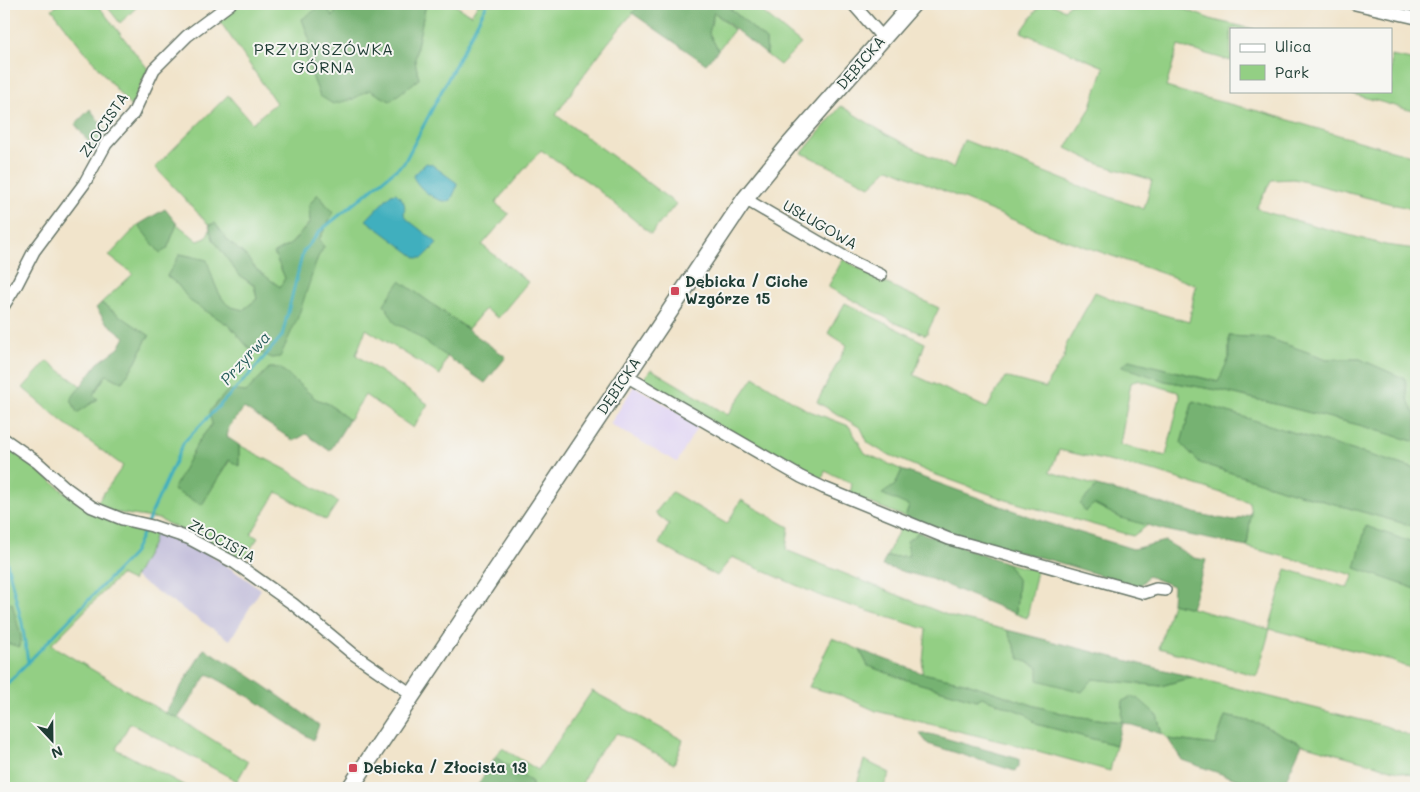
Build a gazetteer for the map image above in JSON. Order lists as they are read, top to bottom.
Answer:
{
  "streets": {
    "street": ["DĘBICKA", "ZŁOCISTA", "USŁUGOWA"]
  },
  "crossings": [
    ["DĘBICKA", "ZŁOCISTA"],
    ["DĘBICKA", "USŁUGOWA"]
  ],
  "districts": ["PRZYBYSZÓWKA GÓRNA"],
  "water": ["Przyrwa"],
  "places": {
    "transit": ["Dębicka / Ciche Wzgórze 15", "Dębicka / Złocista 13"]
  },
  "legend": ["Ulica", "Park"],
  "north": "bottom"
}
